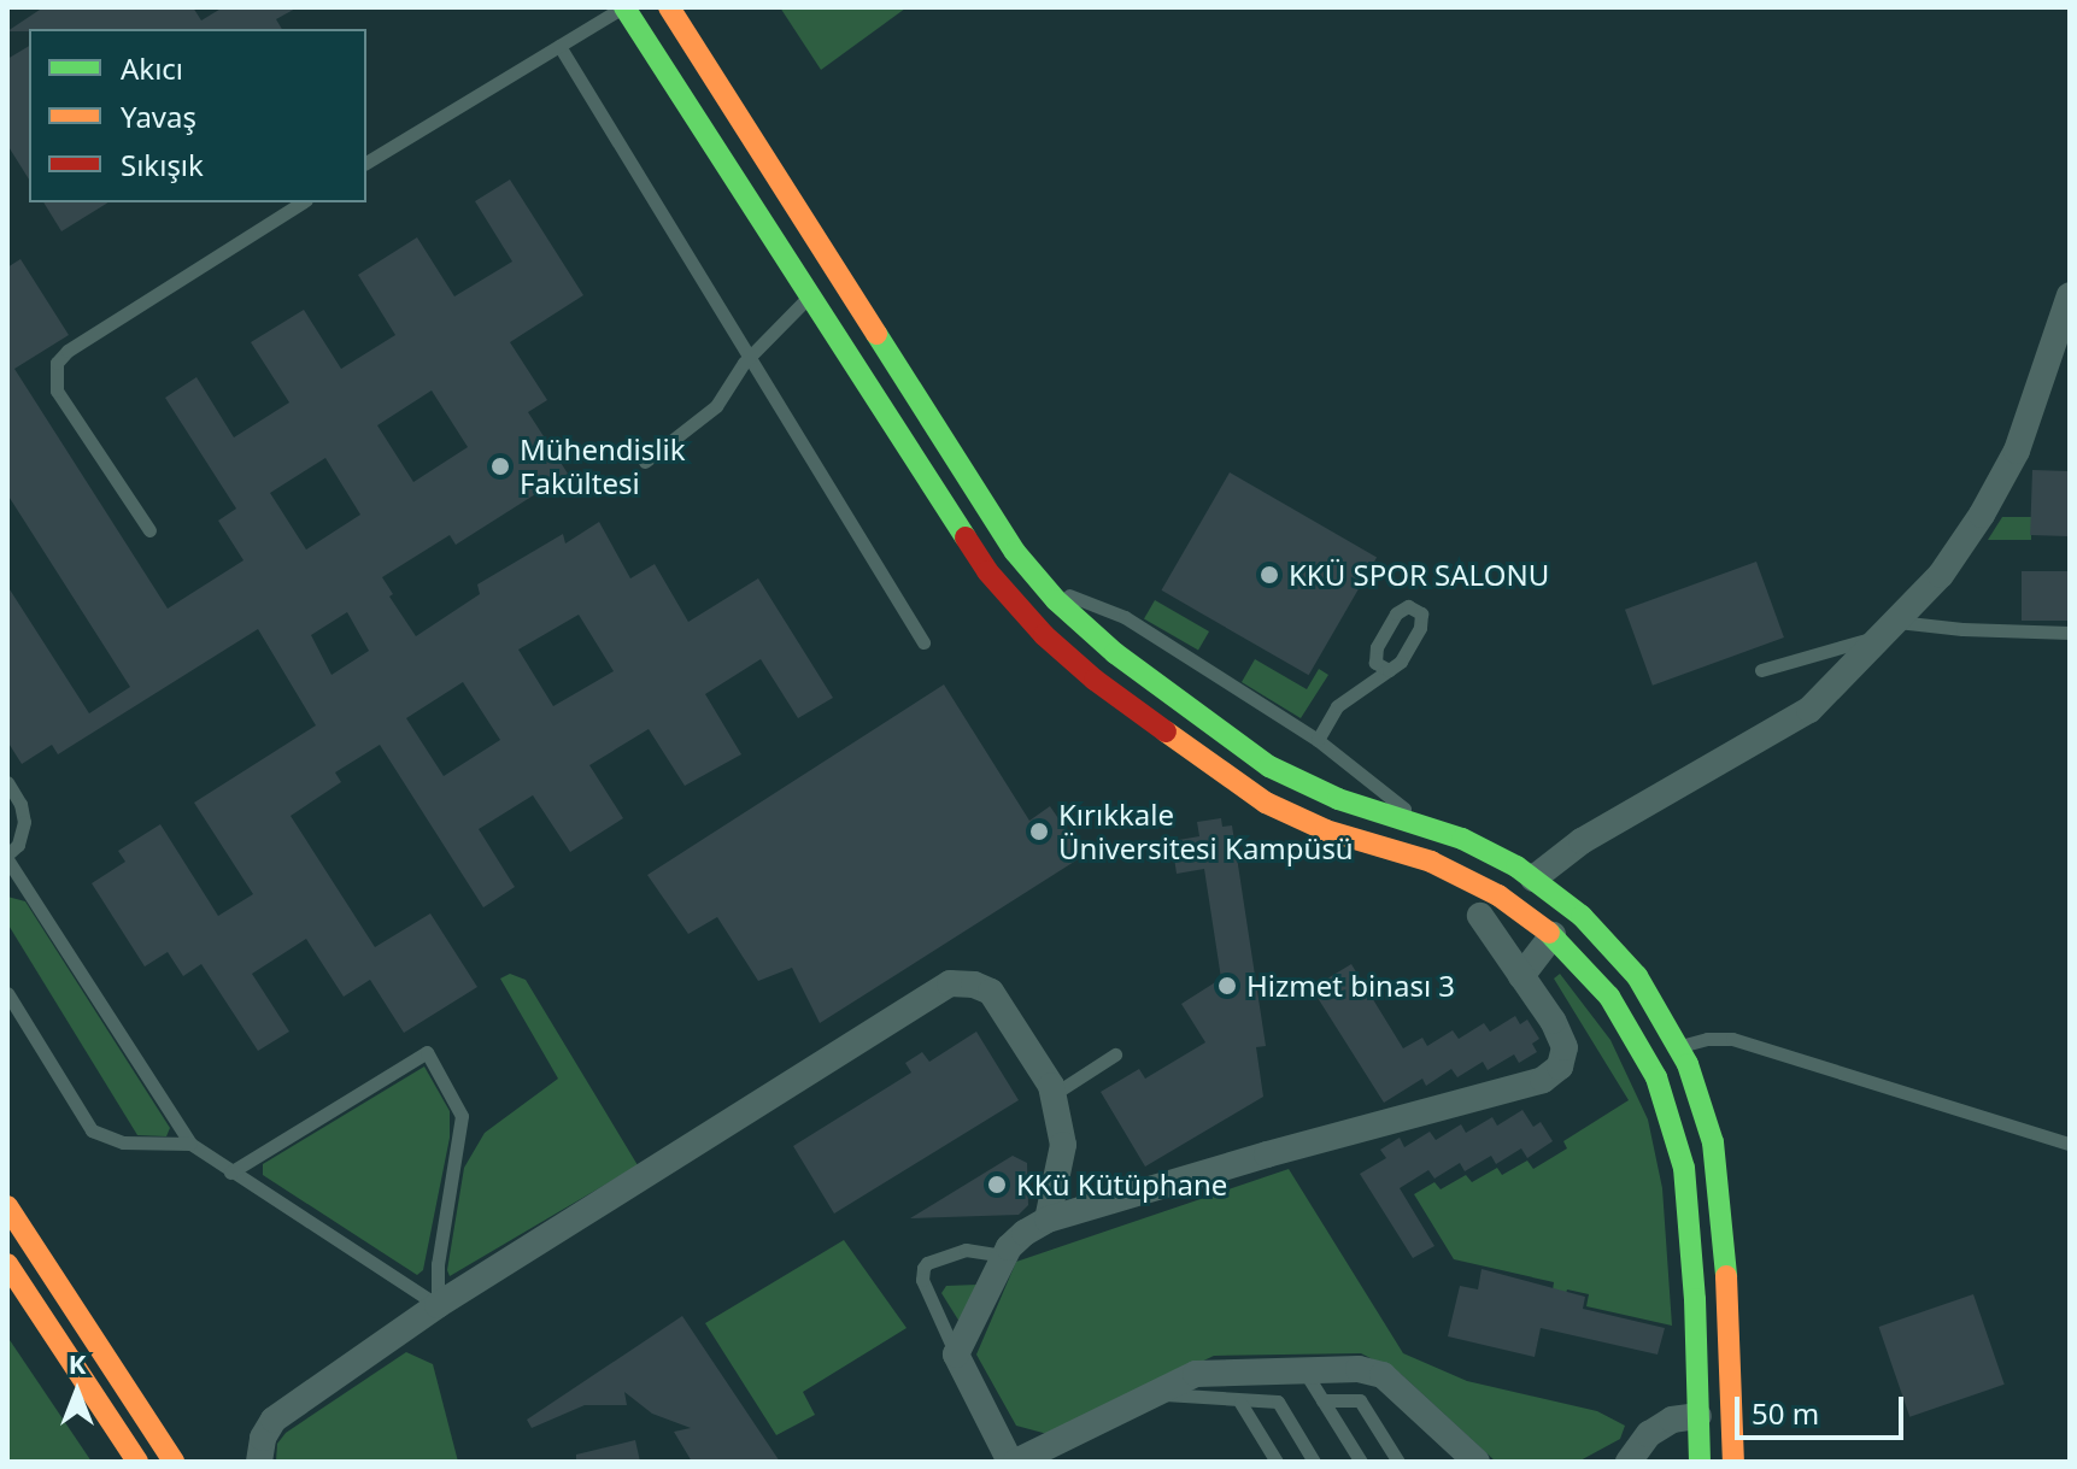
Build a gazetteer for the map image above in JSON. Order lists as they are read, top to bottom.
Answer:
{
  "places": [
    "Mühendislik Fakültesi",
    "KKÜ SPOR SALONU",
    "Kırıkkale Üniversitesi Kampüsü",
    "Hizmet binası 3",
    "KKü Kütüphane"
  ],
  "legend": ["Akıcı", "Yavaş", "Sıkışık"],
  "scale_bar": "50 m",
  "north": "top"
}
